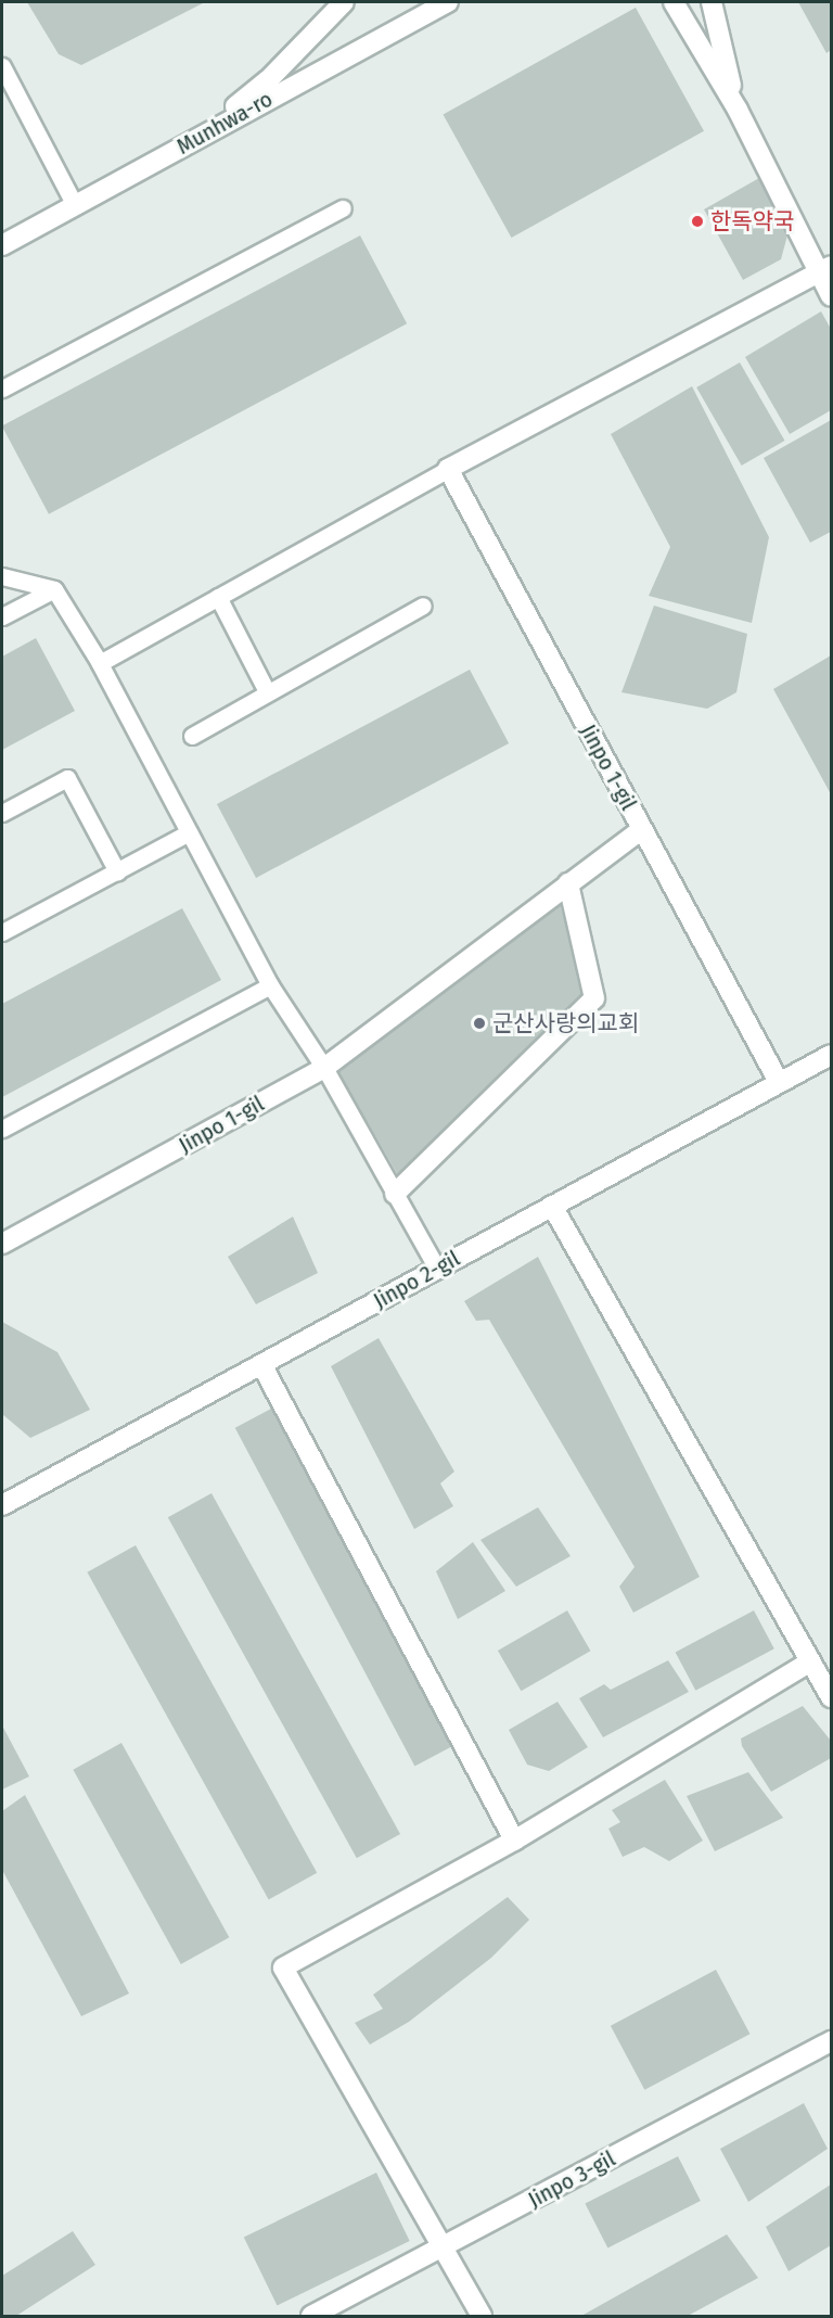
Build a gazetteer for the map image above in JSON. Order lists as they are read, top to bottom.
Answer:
{
  "streets": {
    "street": [
      "Munhwa-ro",
      "Jinpo 1-gil",
      "Jinpo 2-gil",
      "Jinpo 3-gil"
    ]
  },
  "places": ["한독약국", "군산사랑의교회"]
}
